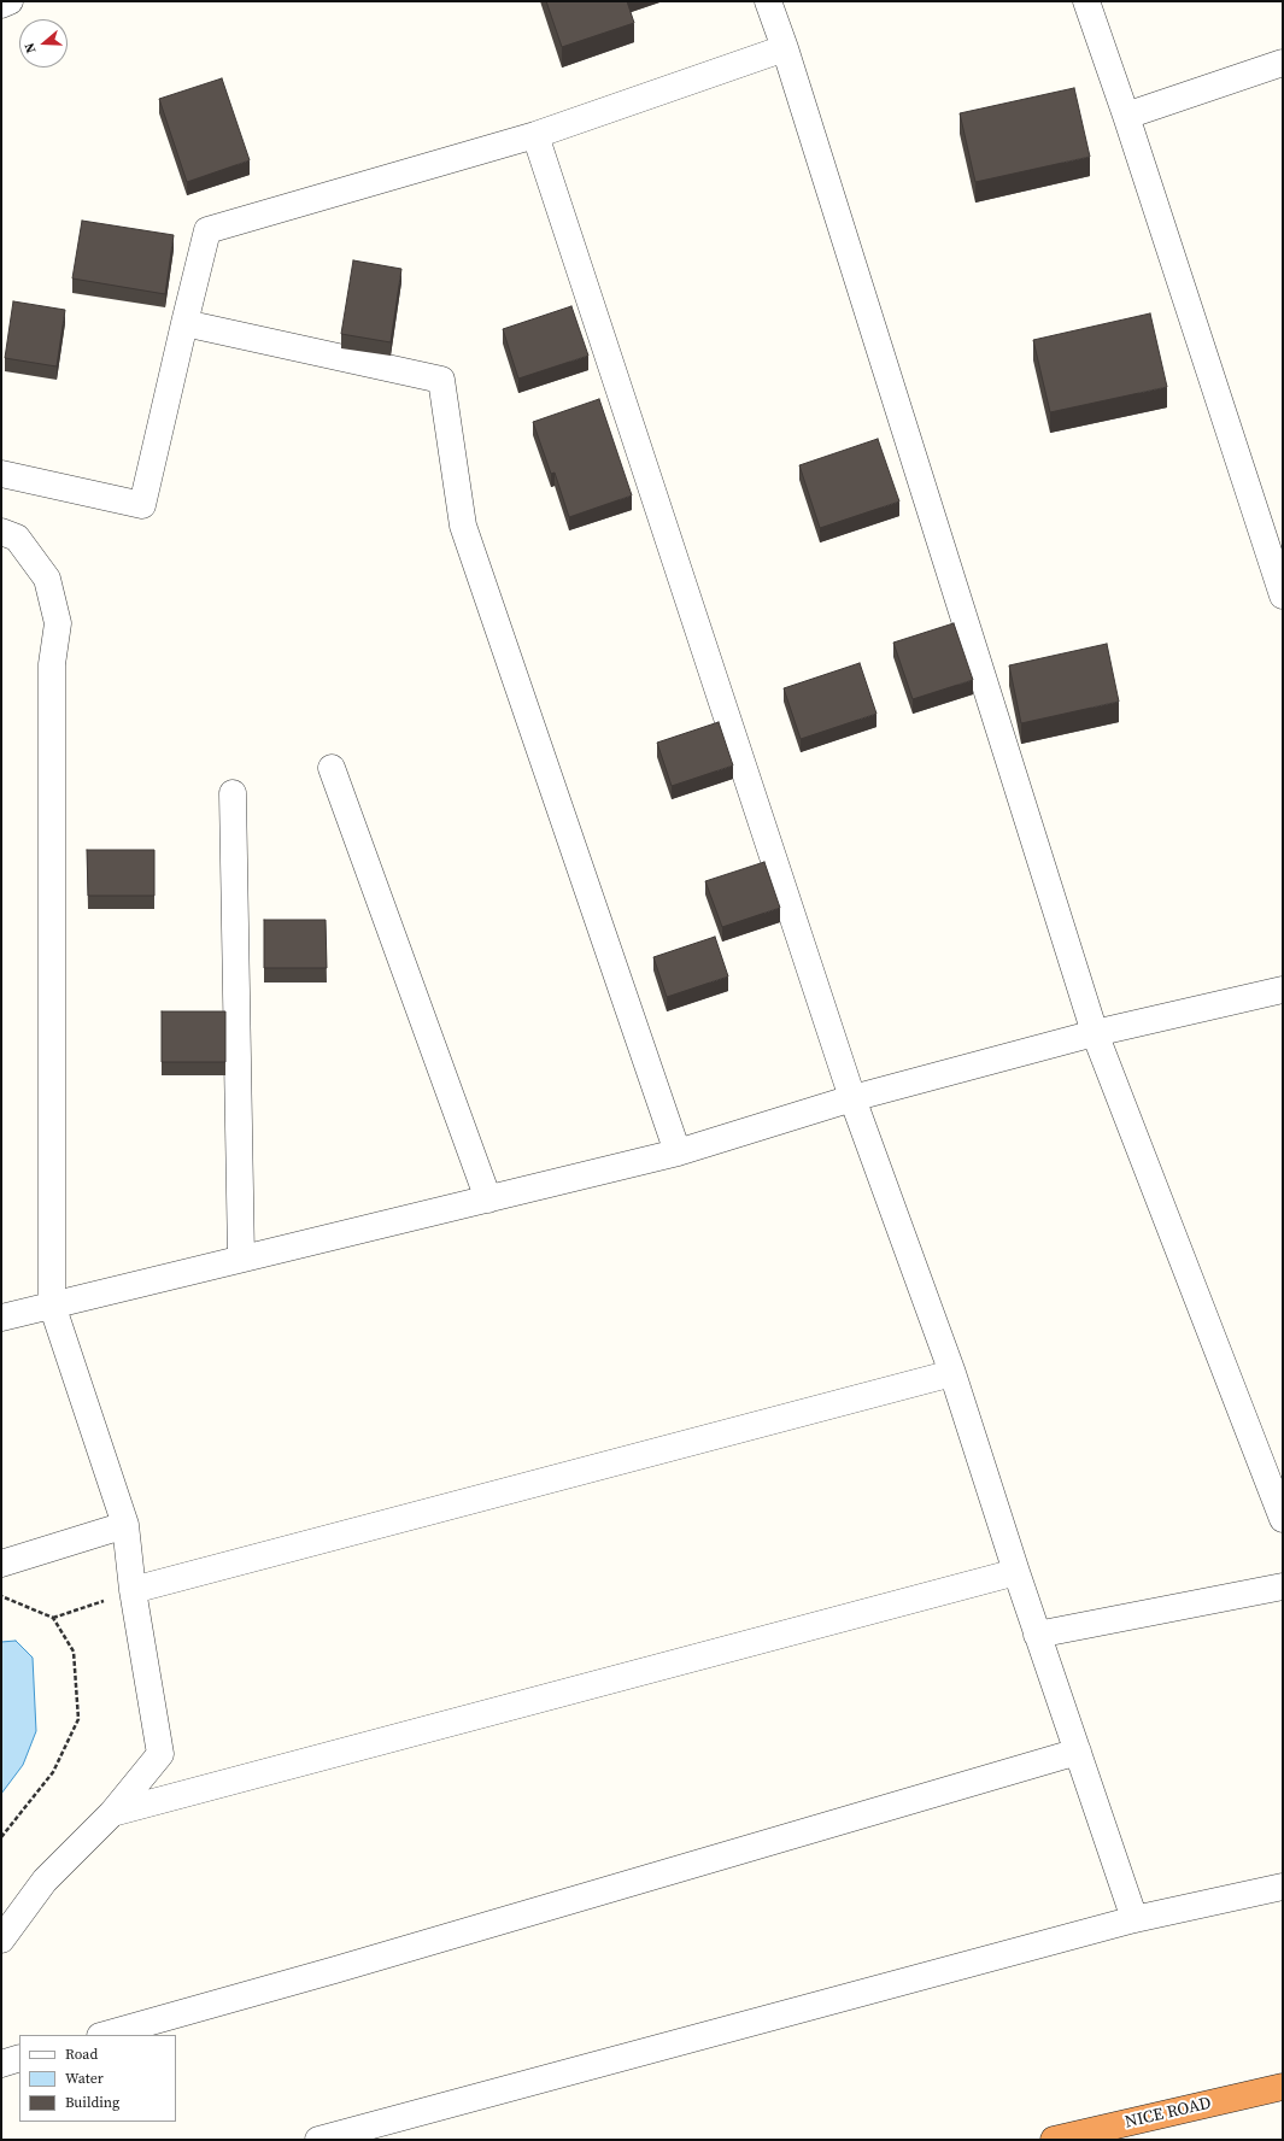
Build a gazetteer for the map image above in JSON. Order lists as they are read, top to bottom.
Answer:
{
  "streets": {
    "highway": ["NICE ROAD"]
  },
  "legend": ["Road", "Water", "Building"],
  "north": "left"
}
